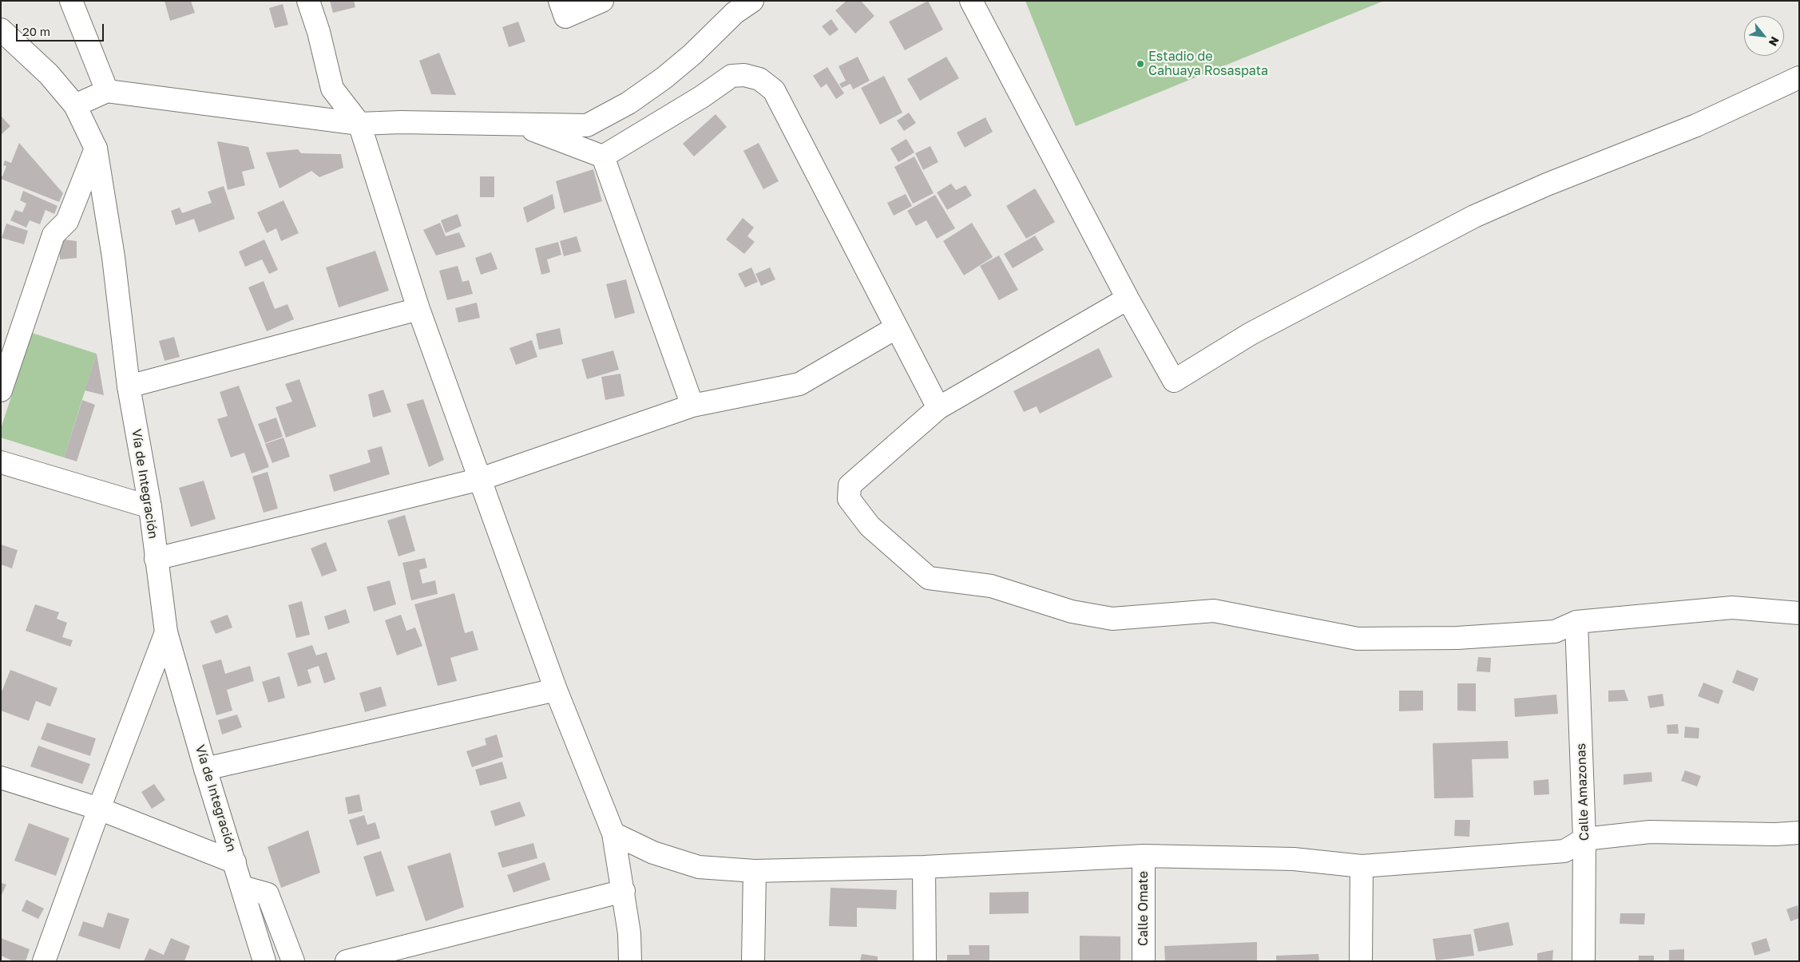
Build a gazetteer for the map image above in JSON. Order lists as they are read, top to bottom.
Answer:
{
  "streets": {
    "street": ["Vía de Integración", "Calle Amazonas", "Calle Omate"]
  },
  "places": ["Estadio de Cahuaya Rosaspata"],
  "scale_bar": "20 m",
  "north": "bottom right"
}
